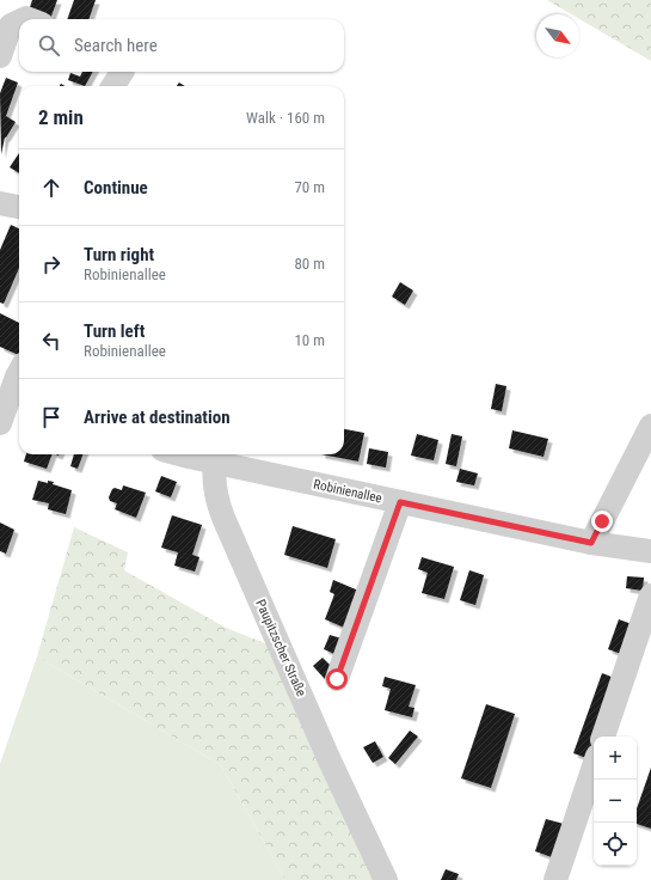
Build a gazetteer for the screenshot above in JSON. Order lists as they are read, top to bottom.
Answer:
{
  "streets": {
    "street": ["Robinienallee", "Paupitzscher Straße"]
  },
  "crossings": [
    ["Robinienallee", "Paupitzscher Straße"]
  ],
  "north": "bottom right",
  "page": {
    "search": "Search here",
    "heading": ["2 min", "Walk · 160 m"],
    "list": [
      ["Continue", "70 m"],
      ["Turn right", "Robinienallee", "80 m"],
      ["Turn left", "Robinienallee", "10 m"],
      "Arrive at destination"
    ],
    "map_buttons": ["+", "−"]
  }
}
